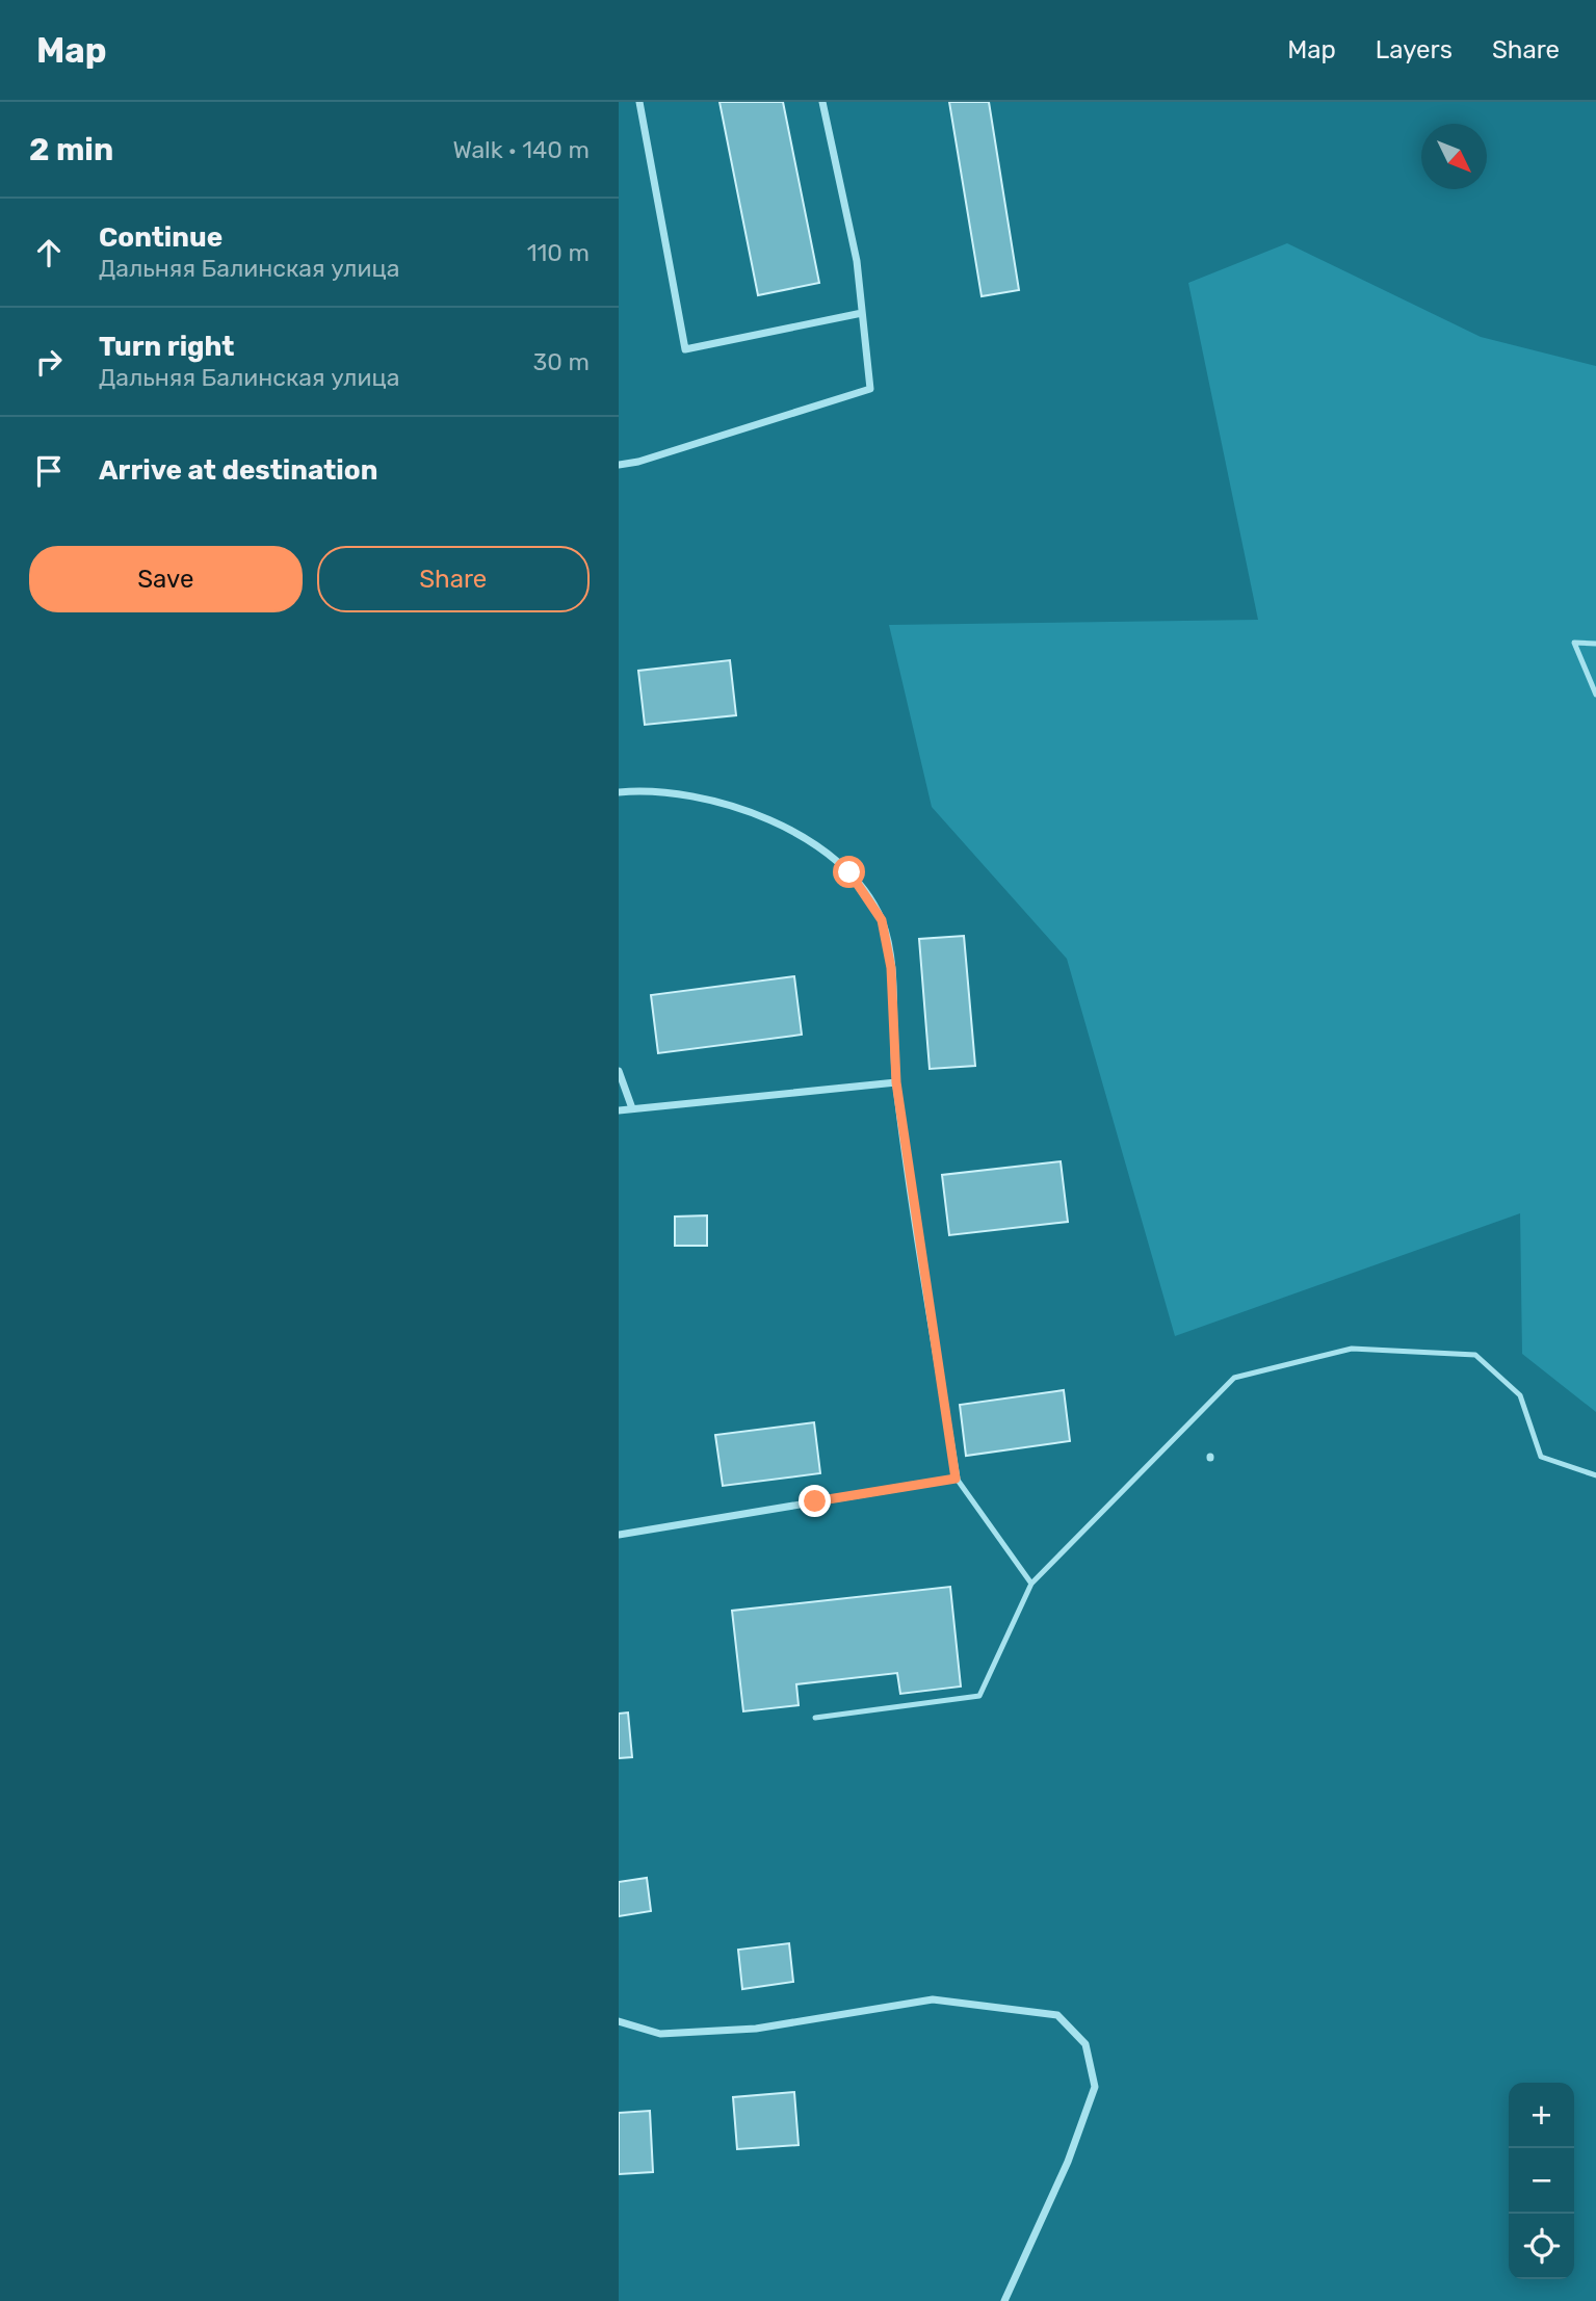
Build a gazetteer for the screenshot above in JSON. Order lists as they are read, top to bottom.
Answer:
{
  "north": "bottom right",
  "page": {
    "header": "Map",
    "nav": ["Map", "Layers", "Share"],
    "heading": ["2 min", "Walk · 140 m"],
    "list": [
      ["Continue", "Дальняя Балинская улица", "110 m"],
      ["Turn right", "Дальняя Балинская улица", "30 m"],
      "Arrive at destination"
    ],
    "buttons": ["Save", "Share"],
    "map_buttons": ["+", "−"]
  }
}
